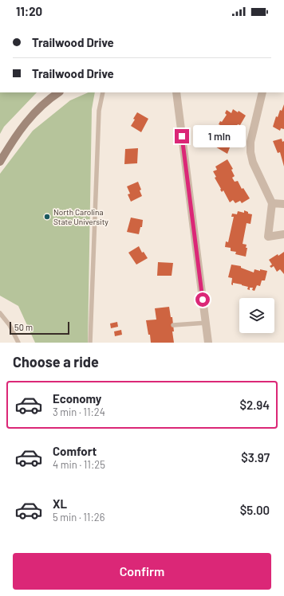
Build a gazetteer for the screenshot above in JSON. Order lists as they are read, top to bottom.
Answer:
{
  "places": ["North Carolina State University"],
  "scale_bar": "50 m",
  "page": {
    "status": "11:20",
    "banner": ["Trailwood Drive", "Trailwood Drive"],
    "bubble": "1 min",
    "scale": "50 m",
    "heading": "Choose a ride",
    "list": [
      {
        "name": "Economy",
        "note": "3 min · 11:24",
        "value": "$2.94"
      },
      {
        "name": "Comfort",
        "note": "4 min · 11:25",
        "value": "$3.97"
      },
      {
        "name": "XL",
        "note": "5 min · 11:26",
        "value": "$5.00"
      }
    ],
    "buttons": "Confirm"
  }
}
